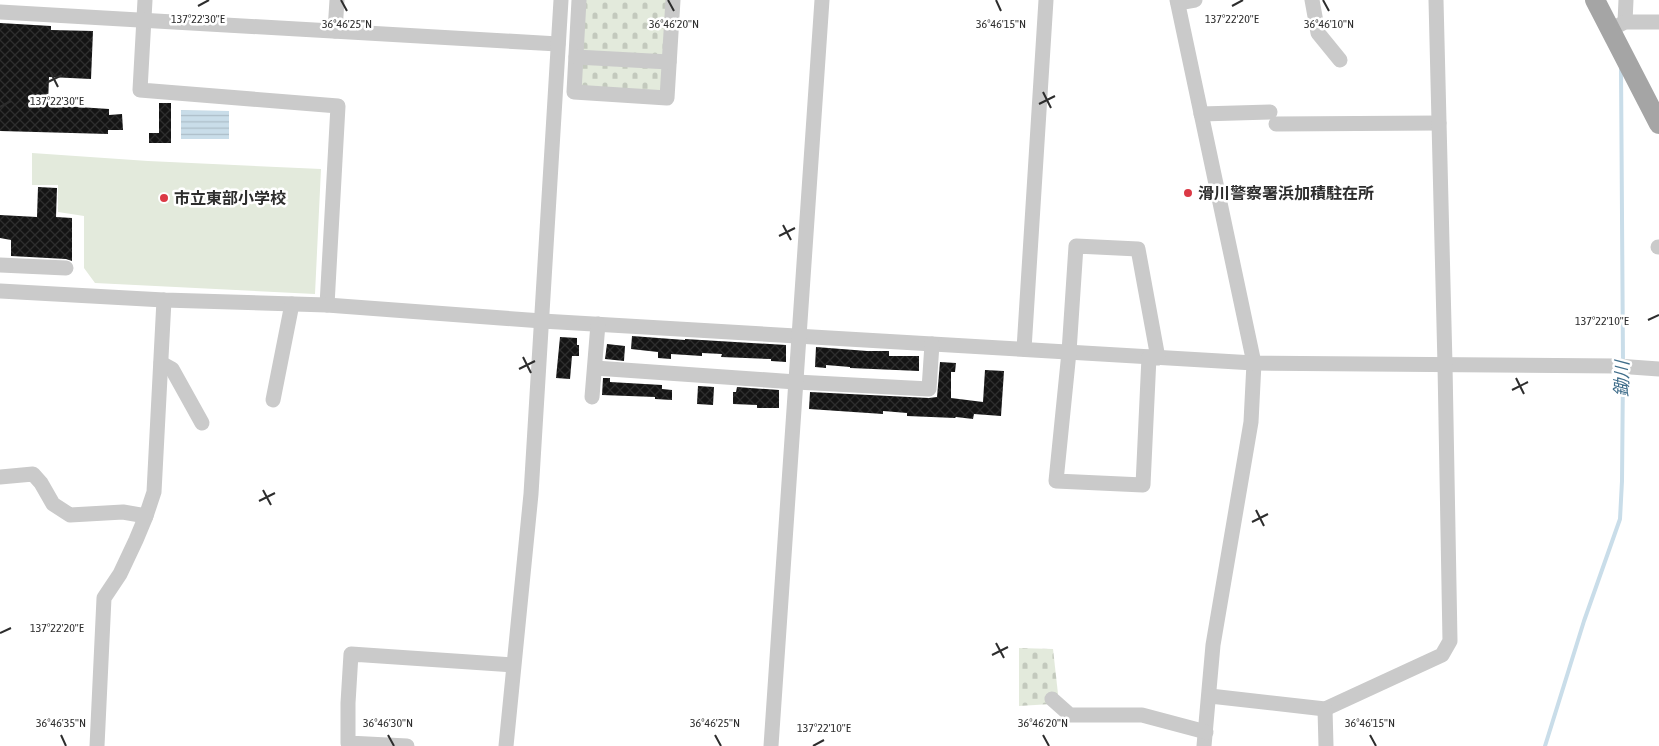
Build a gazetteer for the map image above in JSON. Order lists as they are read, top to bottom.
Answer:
{
  "water": ["鋤川"],
  "places": ["滑川警察署浜加積駐在所", "市立東部小学校"],
  "coordinates": [
    "137°22'30\"E",
    "137°22'20\"E",
    "36°46'25\"N",
    "36°46'20\"N",
    "36°46'15\"N",
    "36°46'10\"N",
    "137°22'10\"E",
    "36°46'35\"N",
    "36°46'30\"N"
  ]
}
